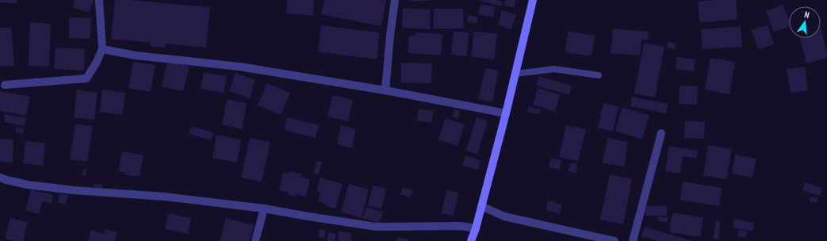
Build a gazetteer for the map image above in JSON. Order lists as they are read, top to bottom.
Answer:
{
  "north": "top"
}
